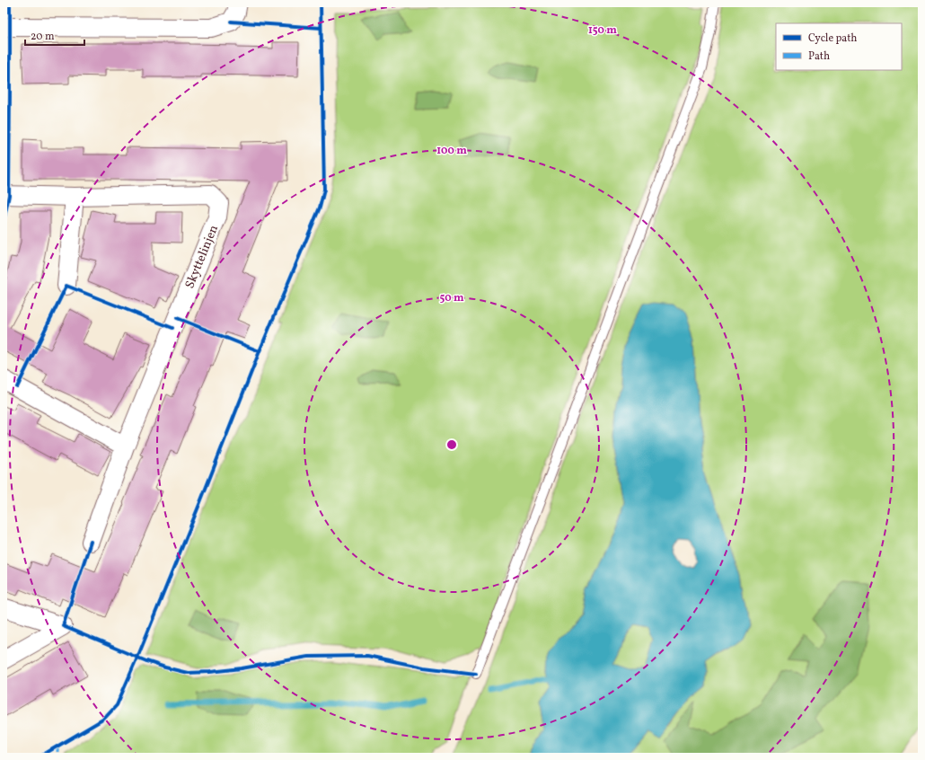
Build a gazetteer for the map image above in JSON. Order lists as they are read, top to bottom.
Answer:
{
  "streets": {
    "street": ["Skyttelinjen"]
  },
  "legend": ["Cycle path", "Path"],
  "scale_bar": "20 m",
  "rings": ["150 m", "100 m", "50 m"]
}
